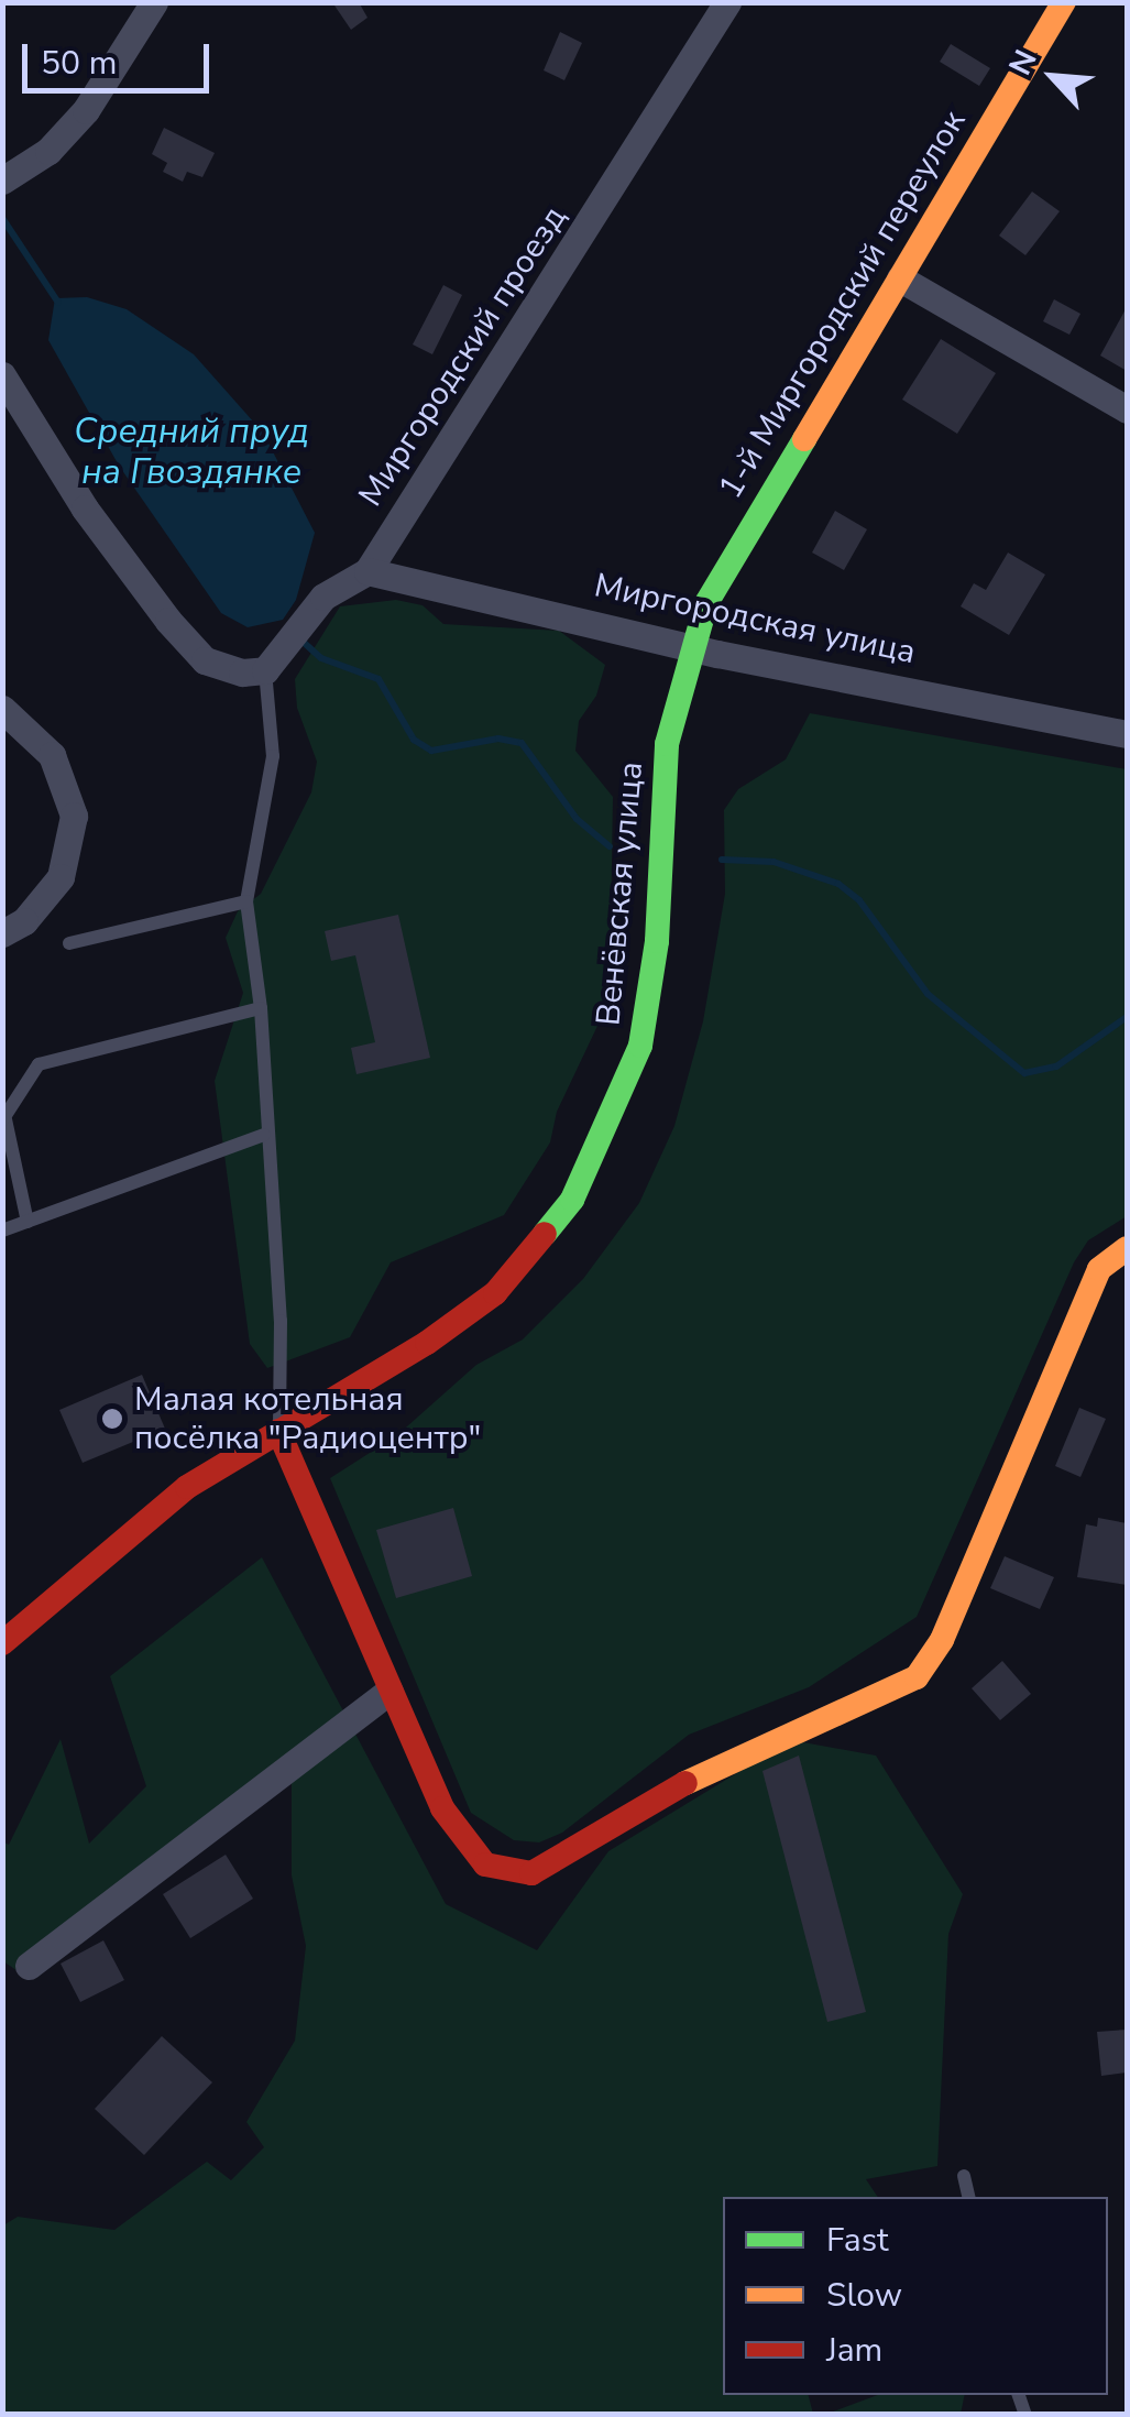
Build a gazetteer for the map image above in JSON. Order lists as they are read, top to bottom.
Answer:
{
  "streets": {
    "street": [
      "1-й Миргородский переулок",
      "Миргородский проезд",
      "Миргородская улица",
      "Венёвская улица"
    ]
  },
  "crossings": [
    ["1-й Миргородский переулок", "Миргородская улица"],
    ["1-й Миргородский переулок", "Венёвская улица"],
    ["Миргородский проезд", "Миргородская улица"],
    ["Миргородская улица", "Венёвская улица"]
  ],
  "water": ["Средний пруд на Гвоздянке"],
  "places": ["Малая котельная посёлка \"Радиоцентр\""],
  "legend": ["Fast", "Slow", "Jam"],
  "scale_bar": "50 m",
  "north": "top left"
}
